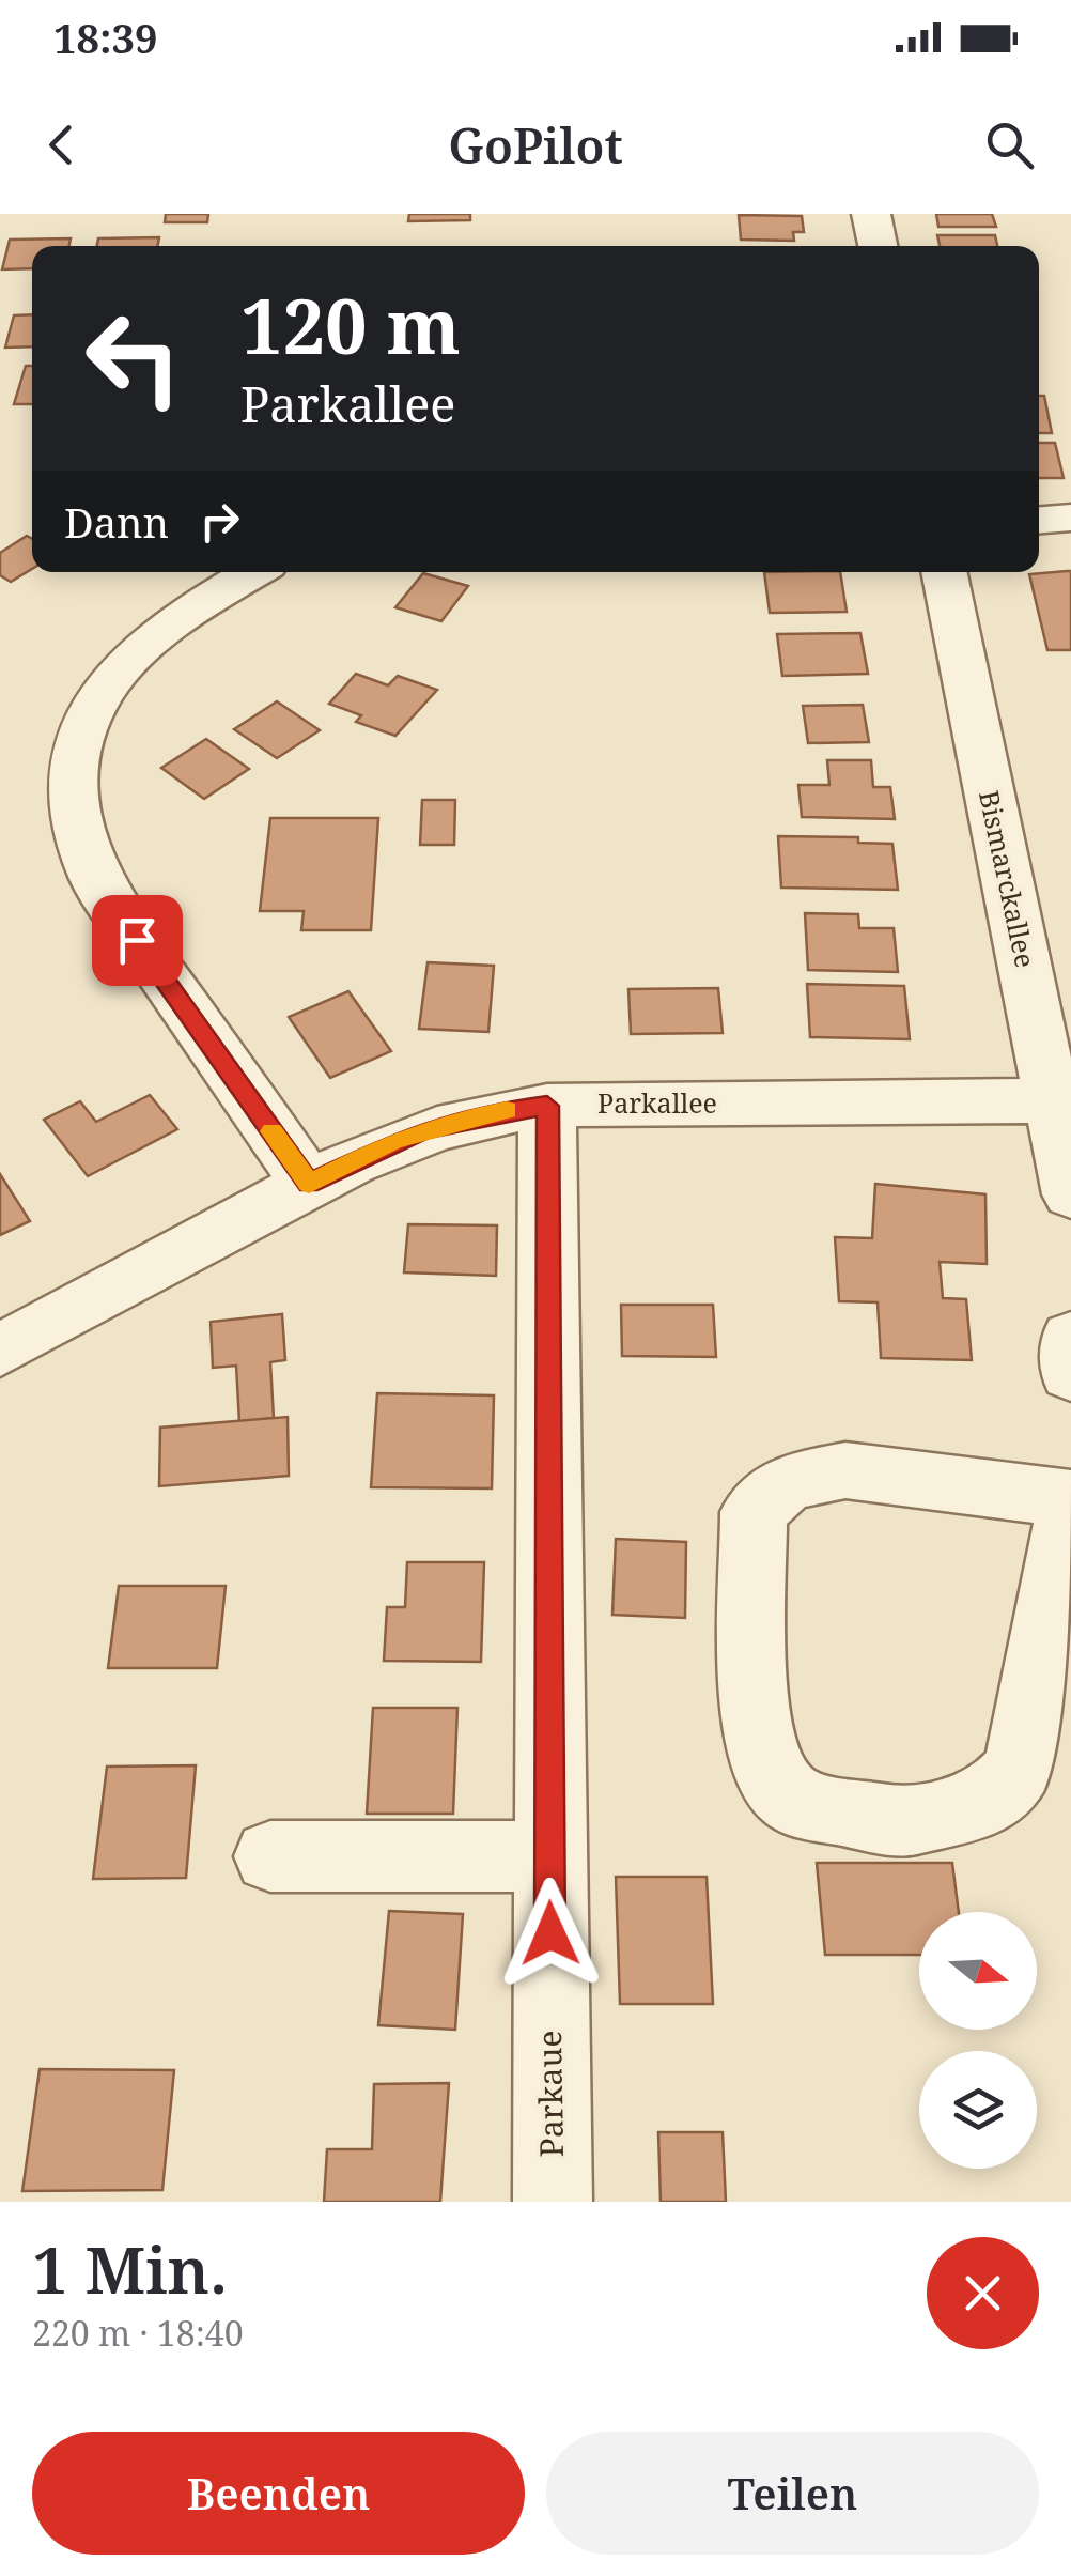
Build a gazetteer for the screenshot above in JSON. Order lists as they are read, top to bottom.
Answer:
{
  "streets": {
    "street": ["Bismarckallee", "Parkallee", "Parkaue"]
  },
  "crossings": [
    ["Bismarckallee", "Parkallee"],
    ["Parkallee", "Parkaue"]
  ],
  "north": "right",
  "page": {
    "status": "18:39",
    "header": "GoPilot",
    "turn": ["120 m", "Parkallee"],
    "then": "Dann",
    "heading": ["1 Min.", "220 m · 18:40"],
    "buttons": ["Beenden", "Teilen"]
  }
}
